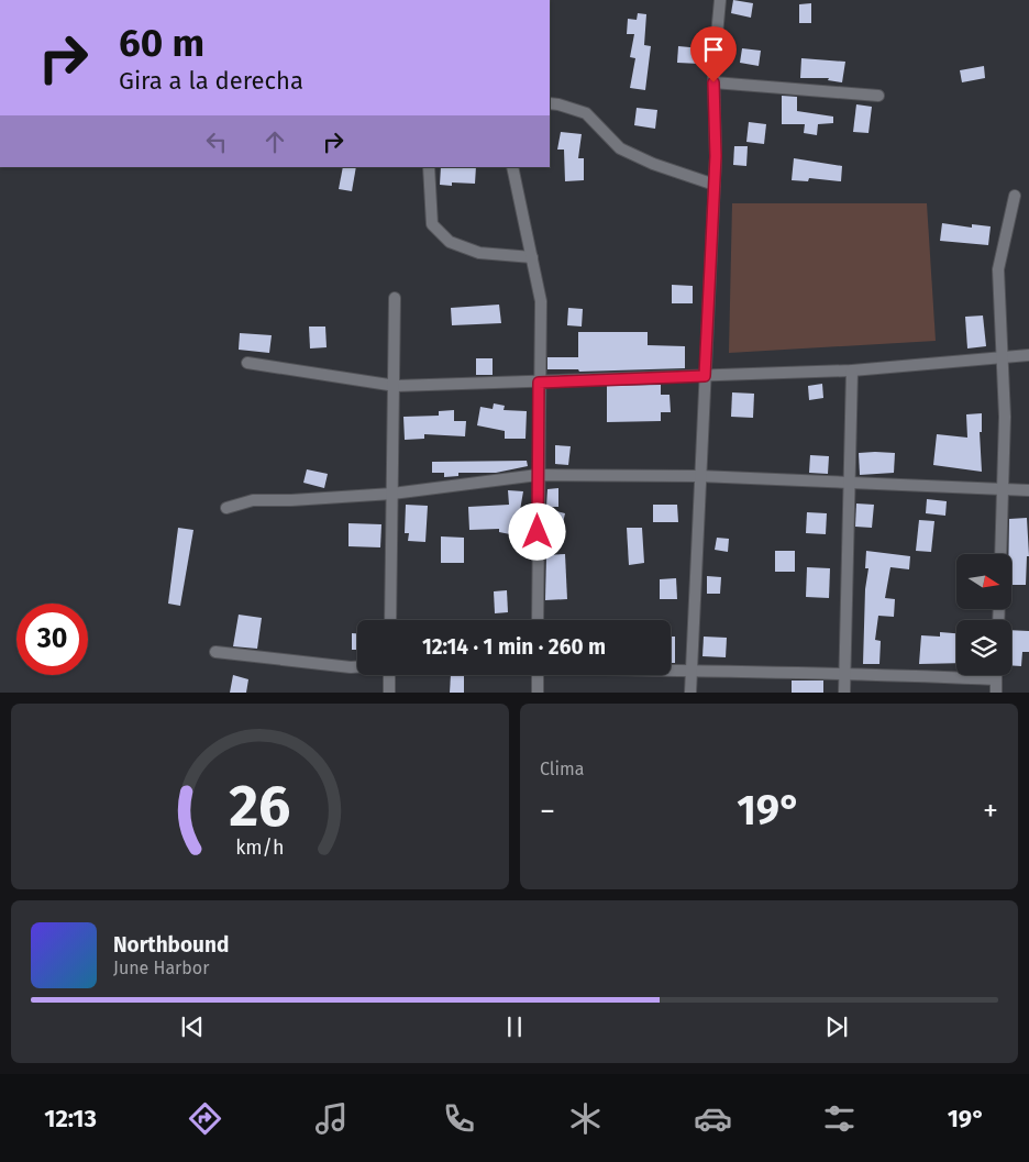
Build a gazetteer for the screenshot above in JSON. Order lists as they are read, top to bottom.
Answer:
{
  "north": "right",
  "page": {
    "turn": ["60 m", "Gira a la derecha"],
    "limit": "30",
    "trip": "12:14 · 1 min · 260 m",
    "tile": "Clima",
    "heat": ["−", "19°", "+"],
    "song": ["Northbound", "June Harbor"],
    "tabs": ["12:13", "19°"],
    "gauge": ["26", "km/h"]
  }
}
